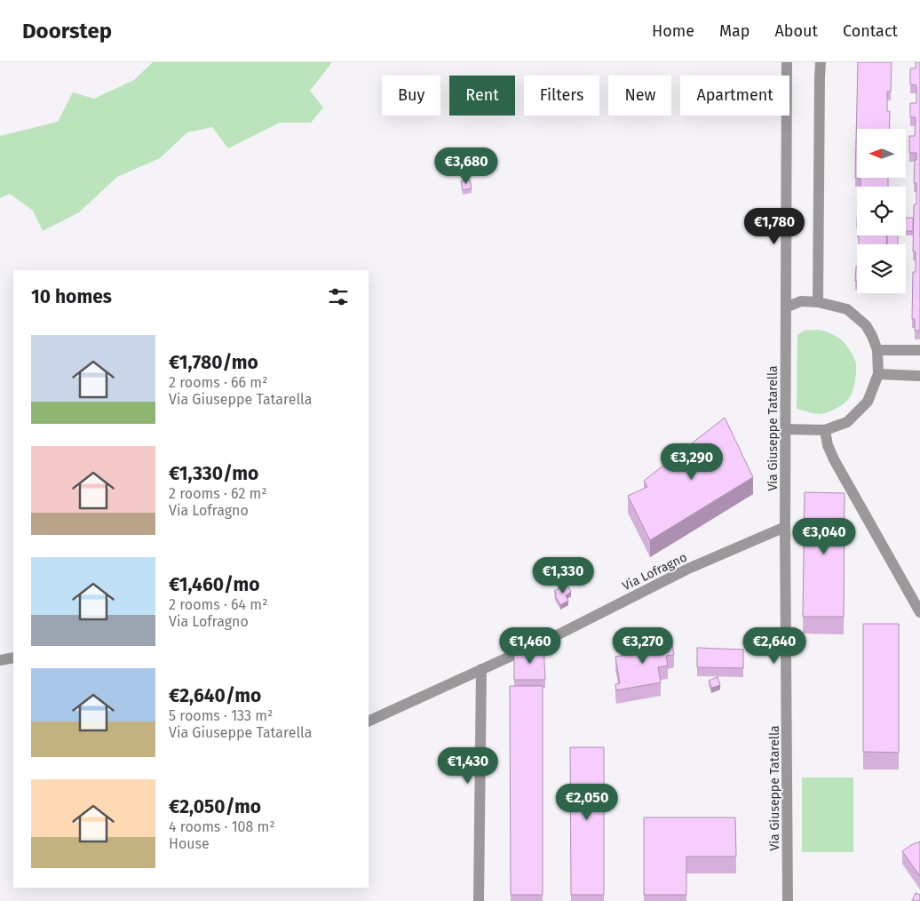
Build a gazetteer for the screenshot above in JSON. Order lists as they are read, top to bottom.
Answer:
{
  "streets": {
    "street": ["Via Giuseppe Tatarella", "Via Lofragno"]
  },
  "crossings": [
    ["Via Giuseppe Tatarella", "Via Lofragno"]
  ],
  "north": "left",
  "page": {
    "header": "Doorstep",
    "nav": [
      "Home",
      "Map",
      "About",
      "Contact"
    ],
    "chip": [
      "Buy",
      "Rent",
      "Filters",
      "New",
      "Apartment"
    ],
    "price": [
      "€3,680",
      "€1,780",
      "€3,290",
      "€3,040",
      "€1,330",
      "€1,460",
      "€3,270",
      "€2,640",
      "€1,430",
      "€2,050"
    ],
    "heading": "10 homes",
    "list": [
      {
        "name": "€1,780/mo",
        "note": "2 rooms · 66 m² · Via Giuseppe Tatarella"
      },
      {
        "name": "€1,330/mo",
        "note": "2 rooms · 62 m² · Via Lofragno"
      },
      {
        "name": "€1,460/mo",
        "note": "2 rooms · 64 m² · Via Lofragno"
      },
      {
        "name": "€2,640/mo",
        "note": "5 rooms · 133 m² · Via Giuseppe Tatarella"
      },
      {
        "name": "€2,050/mo",
        "note": "4 rooms · 108 m² · House"
      }
    ]
  }
}
